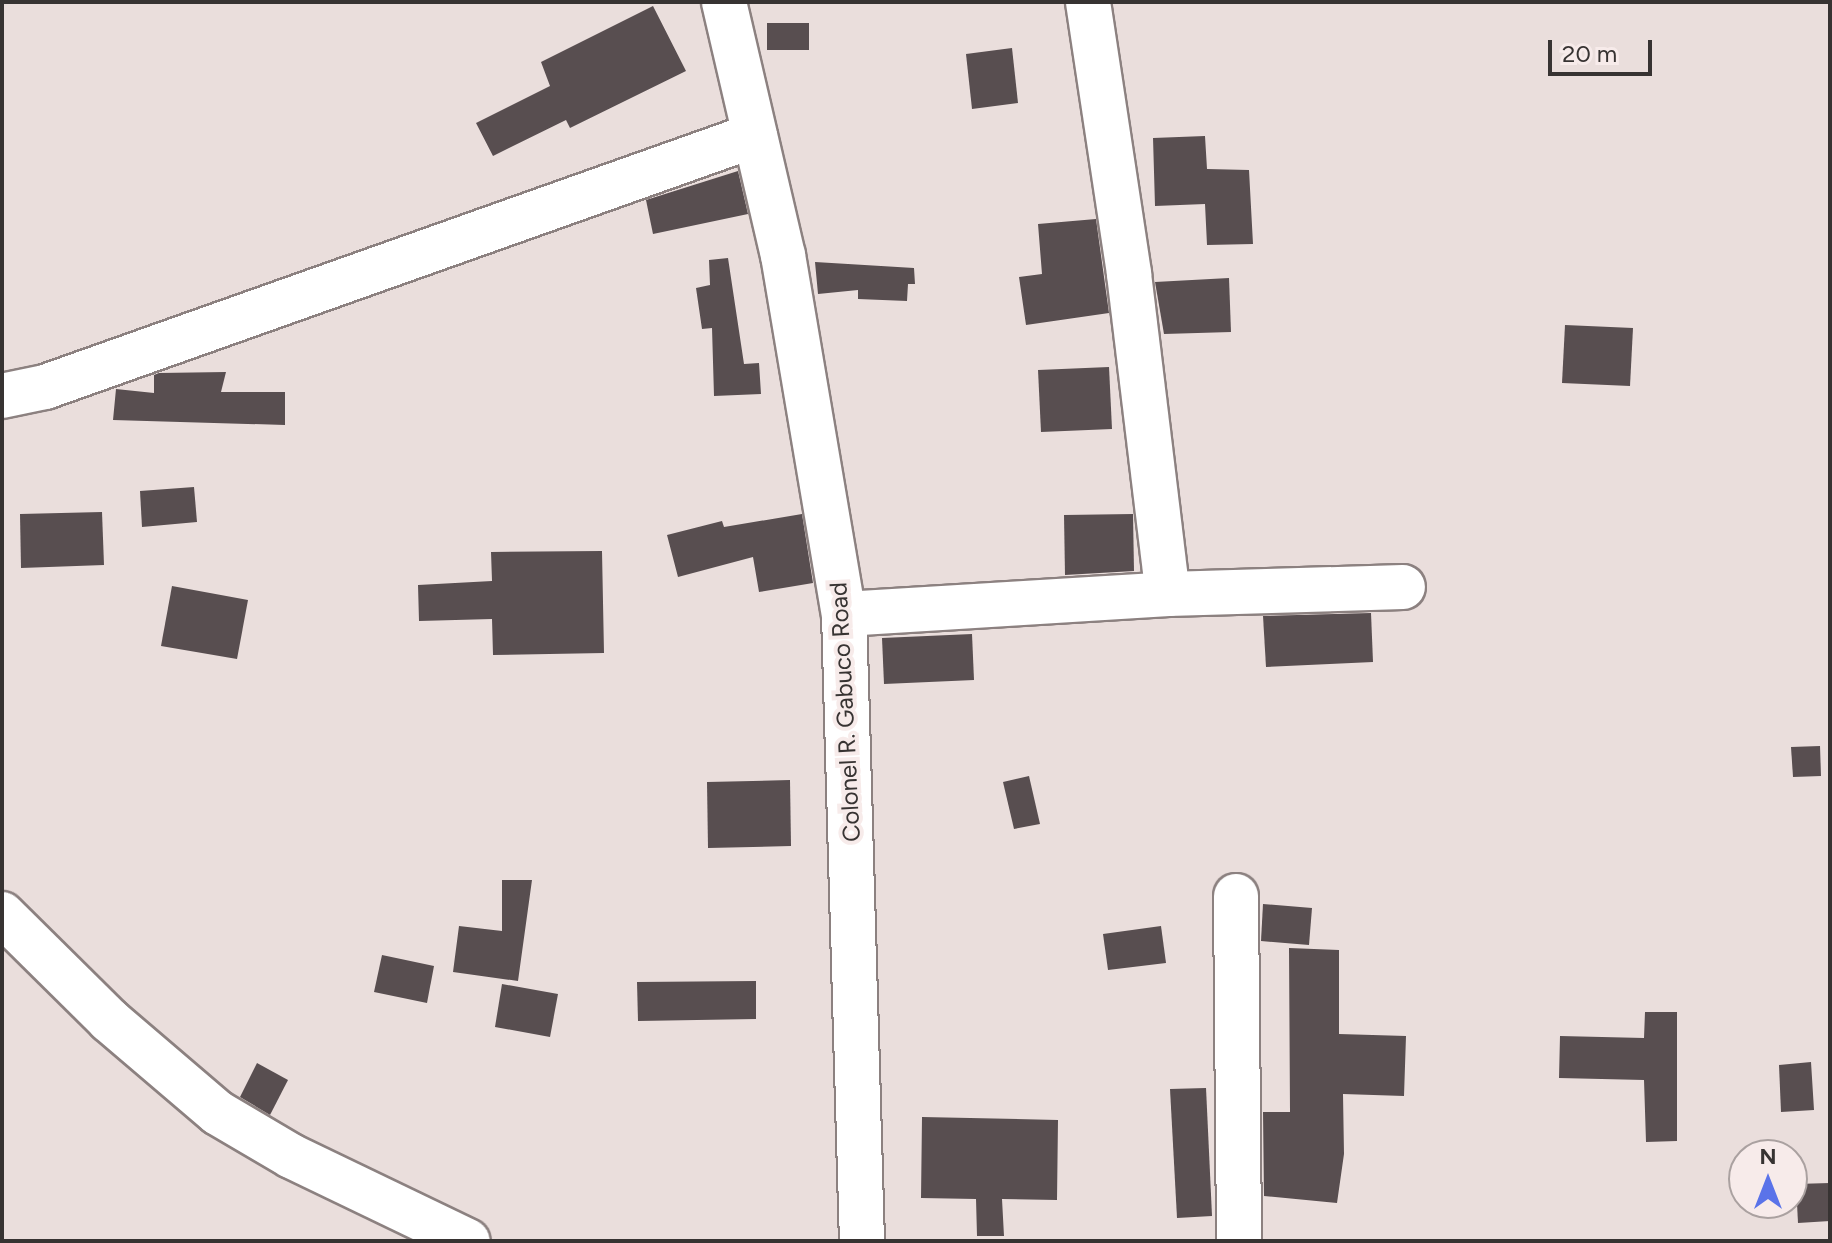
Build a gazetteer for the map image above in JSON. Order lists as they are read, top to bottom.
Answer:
{
  "streets": {
    "street": ["Colonel R. Gabuco Road"]
  },
  "scale_bar": "20 m",
  "north": "top"
}
